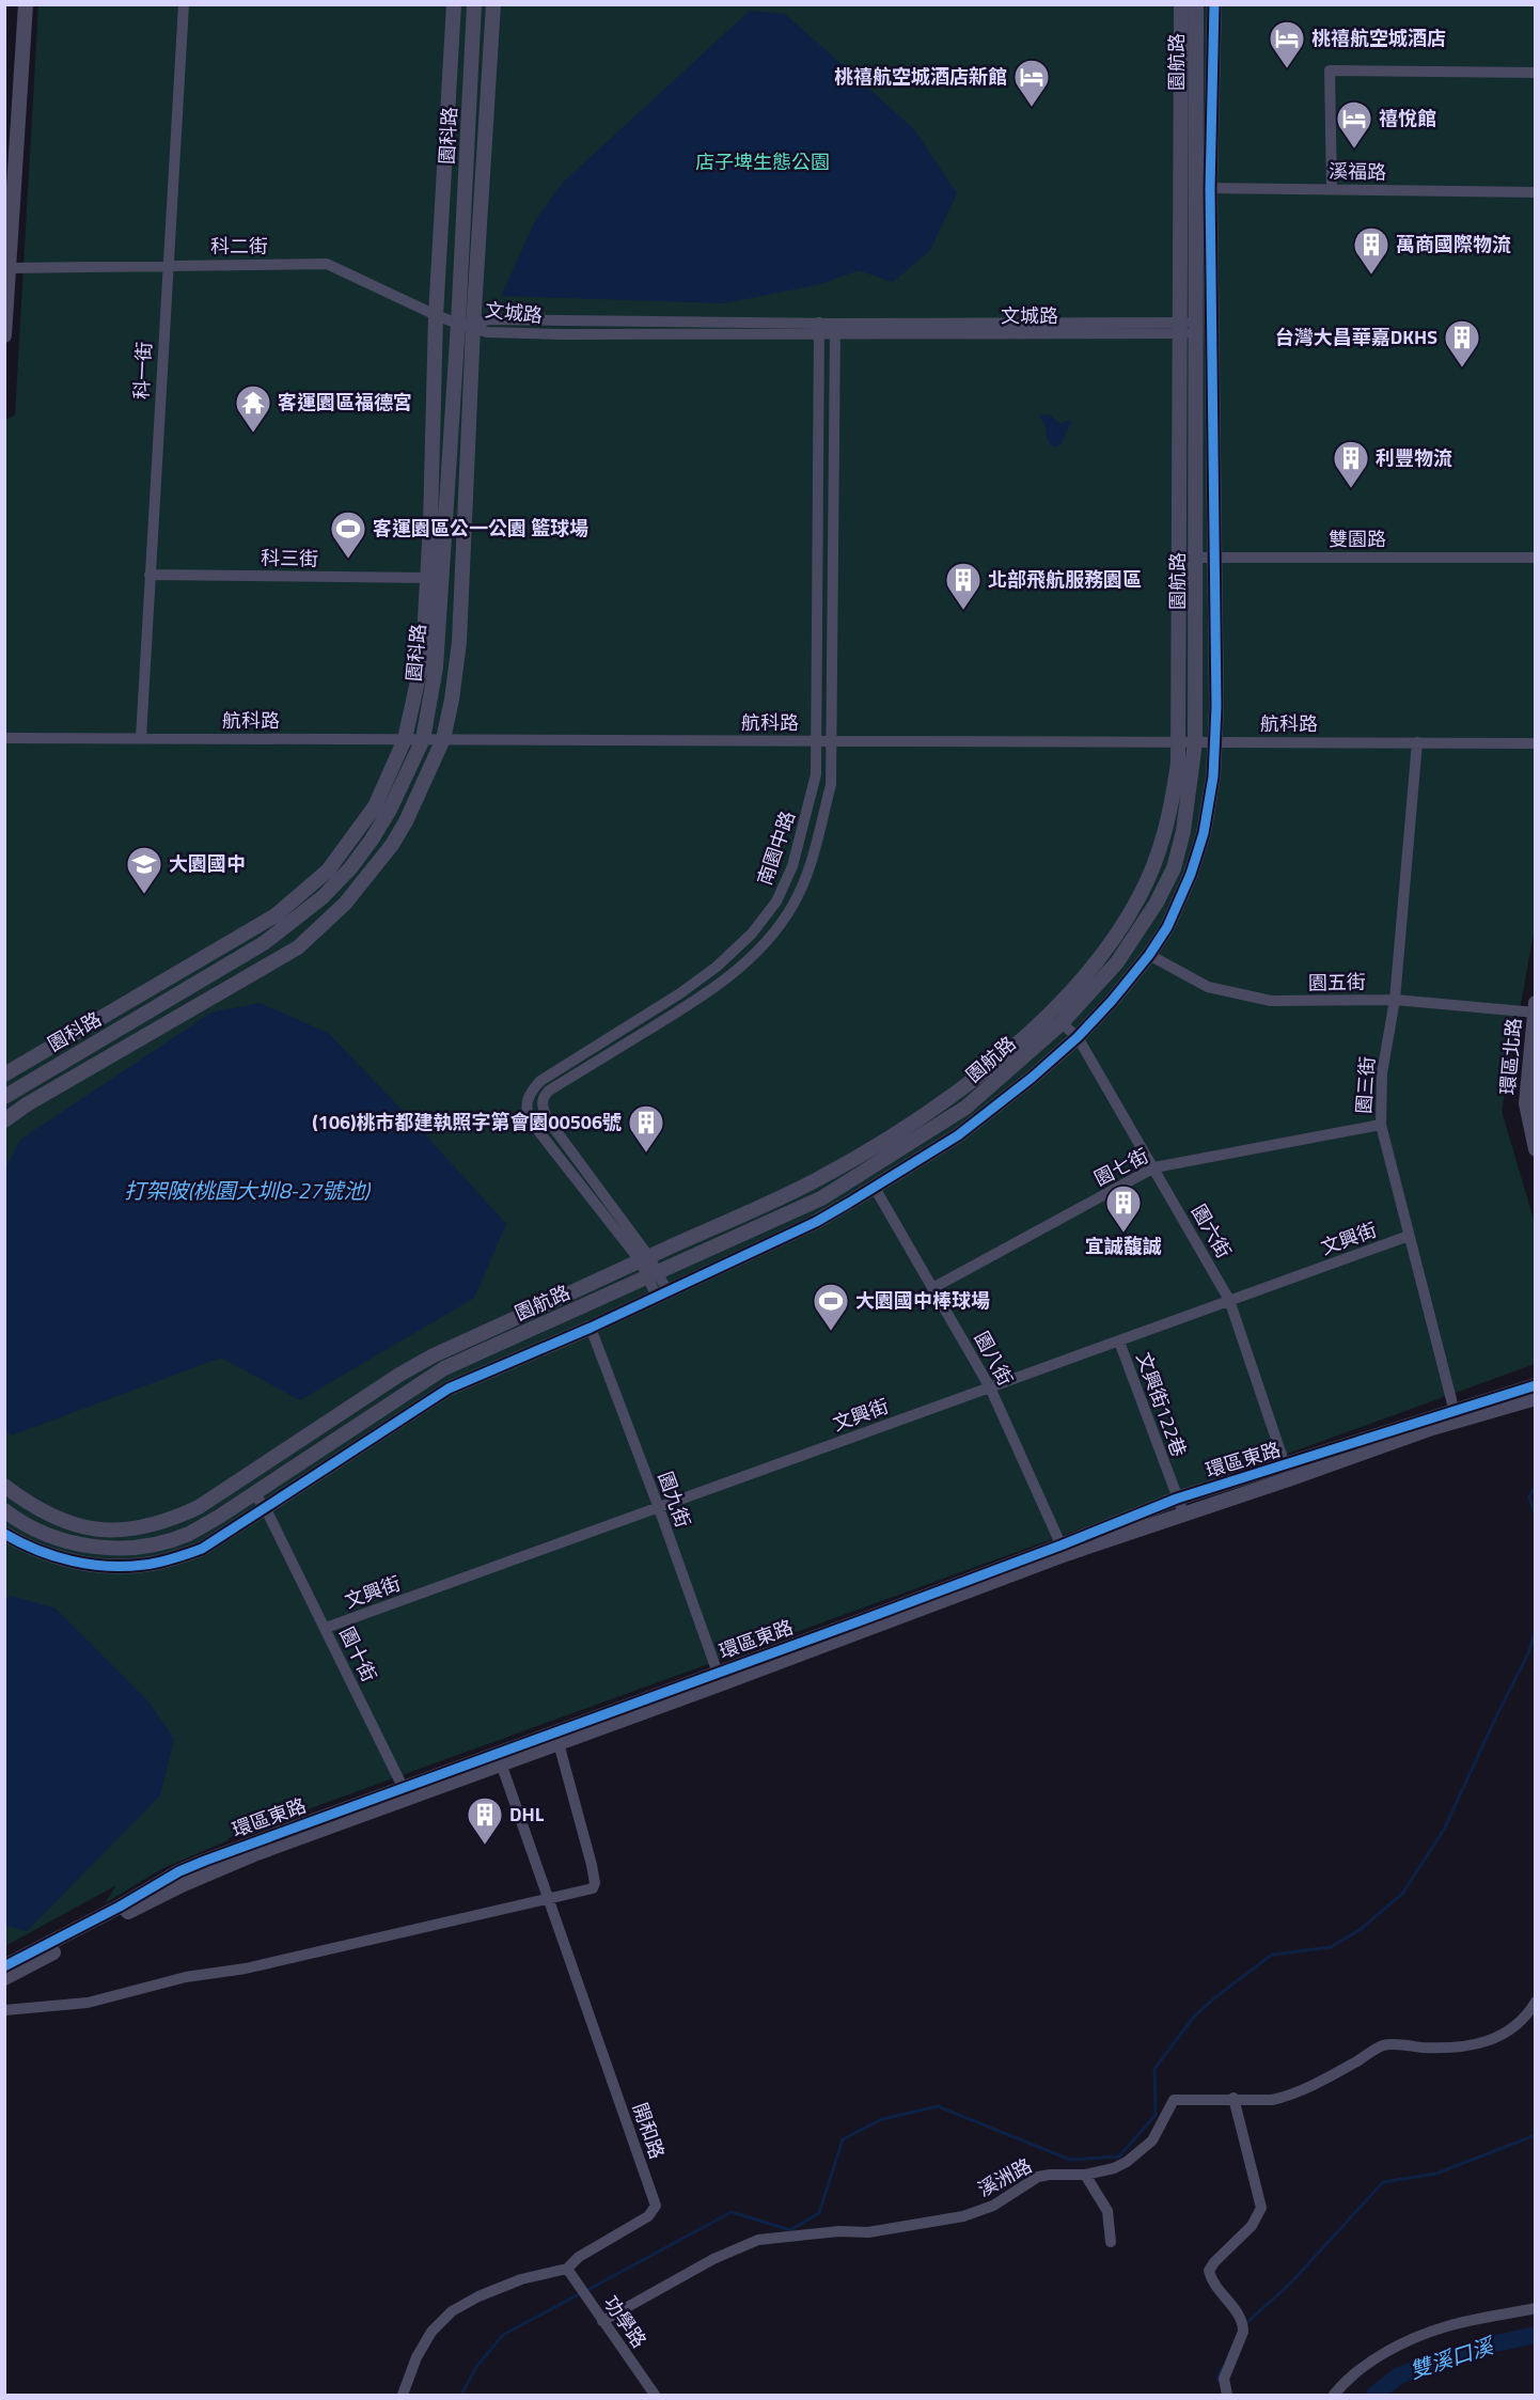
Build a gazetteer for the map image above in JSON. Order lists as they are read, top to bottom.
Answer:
{
  "streets": {
    "street": [
      "園航路",
      "園科路",
      "溪福路",
      "科二街",
      "文城路",
      "科一街",
      "雙園路",
      "科三街",
      "航科路",
      "南園中路",
      "園五街",
      "環區北路",
      "園三街",
      "園七街",
      "園六街",
      "文興街",
      "園八街",
      "文興街122巷",
      "環區東路",
      "園九街",
      "園十街",
      "開和路",
      "溪洲路",
      "功學路"
    ]
  },
  "crossings": [
    ["園航路", "溪福路"],
    ["園航路", "文城路"],
    ["園航路", "雙園路"],
    ["園航路", "航科路"],
    ["園航路", "南園中路"],
    ["園航路", "園六街"],
    ["園航路", "園十街"],
    ["園科路", "科二街"],
    ["園科路", "航科路"],
    ["科二街", "文城路"],
    ["科二街", "科一街"],
    ["文城路", "南園中路"],
    ["科一街", "科三街"],
    ["科一街", "航科路"],
    ["航科路", "南園中路"],
    ["航科路", "園三街"],
    ["園五街", "環區北路"],
    ["園五街", "園三街"],
    ["園三街", "園七街"],
    ["園三街", "文興街"],
    ["園三街", "環區東路"],
    ["園七街", "園六街"],
    ["園七街", "園八街"],
    ["園六街", "文興街"],
    ["園六街", "環區東路"],
    ["文興街", "園八街"],
    ["文興街", "文興街122巷"],
    ["文興街", "園九街"],
    ["文興街", "園十街"],
    ["園八街", "環區東路"],
    ["文興街122巷", "環區東路"],
    ["環區東路", "園九街"],
    ["環區東路", "園十街"],
    ["環區東路", "開和路"],
    ["開和路", "功學路"],
    ["溪洲路", "功學路"]
  ],
  "water": ["打架陂(桃園大圳8-27號池)", "雙溪口溪"],
  "parks": ["店子埤生態公園"],
  "places": {
    "hotel": ["桃禧航空城酒店", "桃禧航空城酒店新館", "禧悅館"],
    "building": [
      "萬商國際物流",
      "台灣大昌華嘉DKHS",
      "利豐物流",
      "北部飛航服務園區",
      "(106)桃市都建執照字第會園00506號",
      "宜誠馥誠",
      "DHL"
    ],
    "temple": ["客運園區福德宮"],
    "sports": ["客運園區公一公園 籃球場", "大園國中棒球場"],
    "school or university": ["大園國中"]
  }
}
